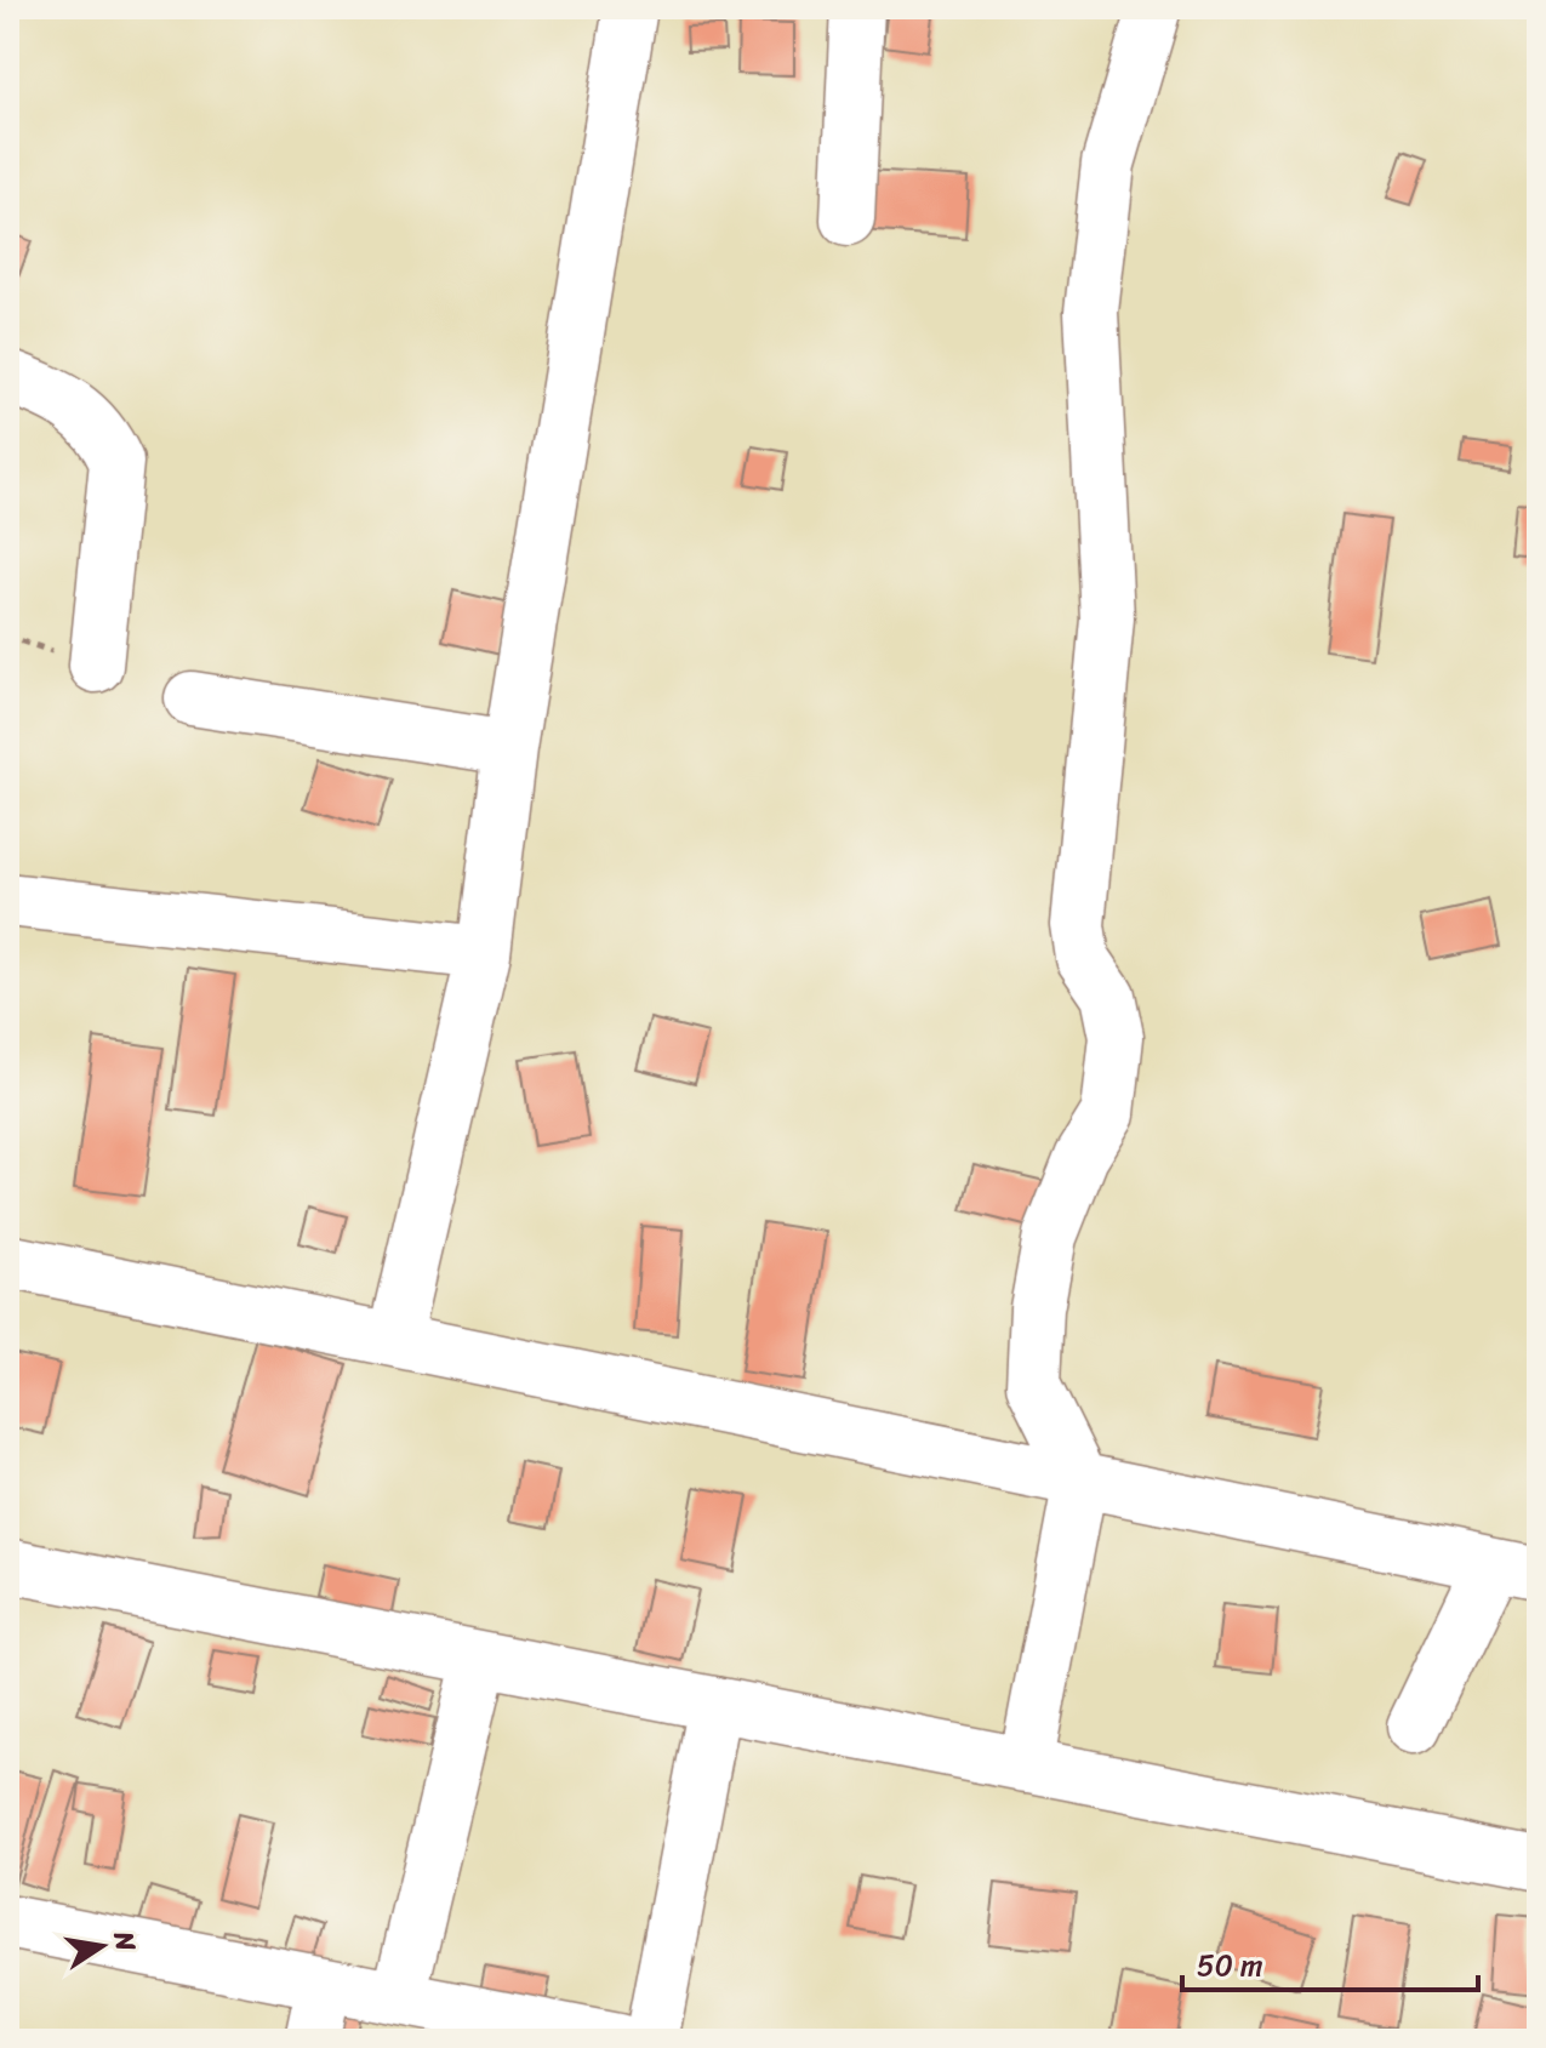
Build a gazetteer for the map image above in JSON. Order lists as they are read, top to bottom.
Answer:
{
  "scale_bar": "50 m",
  "north": "right"
}
